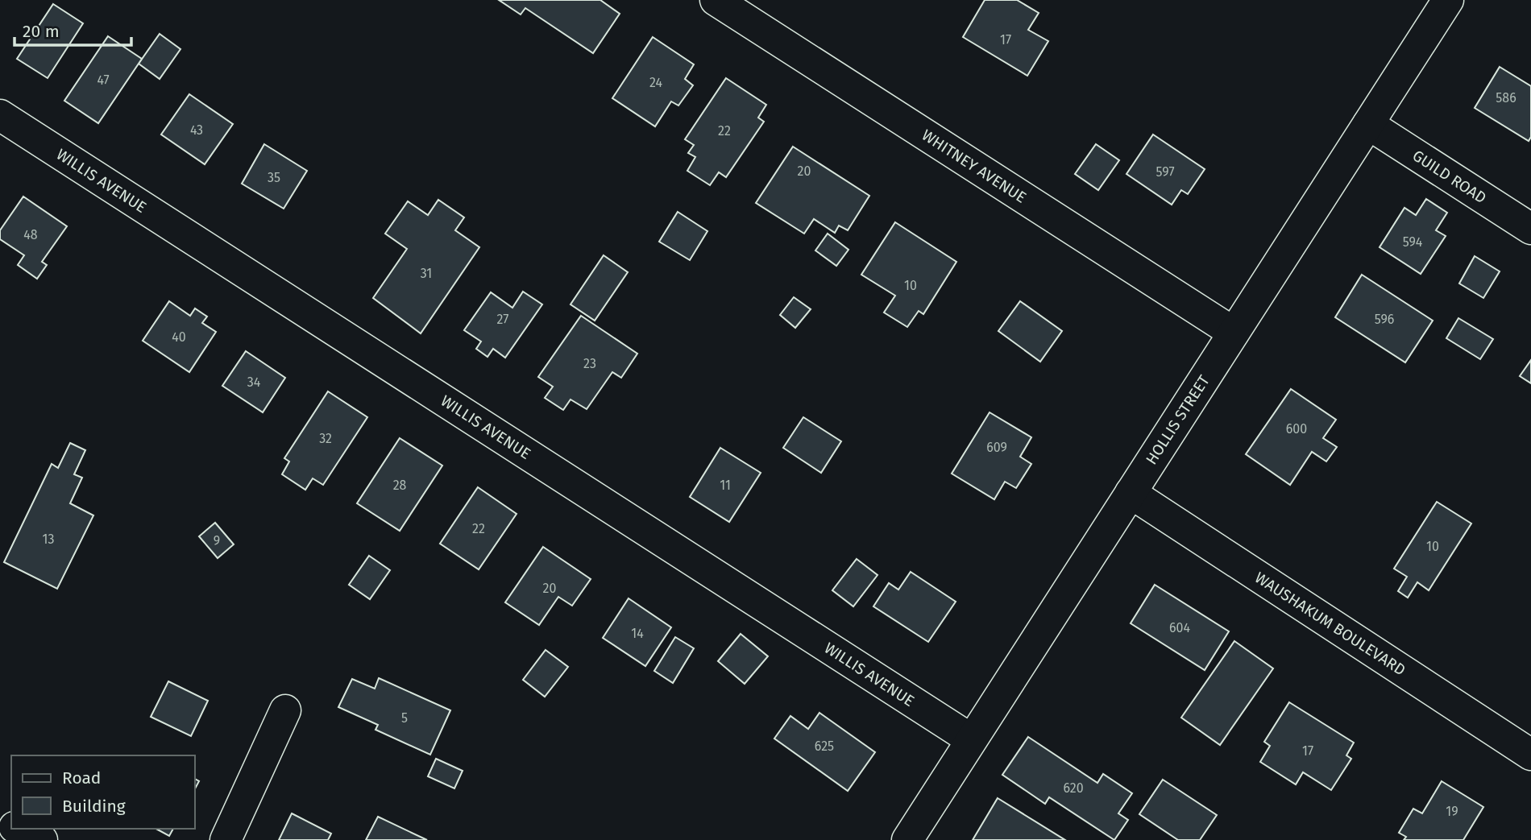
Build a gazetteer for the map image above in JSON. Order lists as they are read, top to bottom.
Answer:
{
  "streets": {
    "street": [
      "WHITNEY AVENUE",
      "GUILD ROAD",
      "WILLIS AVENUE",
      "HOLLIS STREET",
      "WAUSHAKUM BOULEVARD"
    ]
  },
  "crossings": [
    ["WHITNEY AVENUE", "HOLLIS STREET"],
    ["GUILD ROAD", "HOLLIS STREET"],
    ["WILLIS AVENUE", "HOLLIS STREET"],
    ["HOLLIS STREET", "WAUSHAKUM BOULEVARD"]
  ],
  "house_numbers": [
    "17",
    "47",
    "24",
    "586",
    "43",
    "22",
    "20",
    "597",
    "35",
    "48",
    "594",
    "31",
    "10",
    "27",
    "596",
    "40",
    "23",
    "34",
    "600",
    "32",
    "609",
    "28",
    "11",
    "22",
    "13",
    "9",
    "10",
    "20",
    "604",
    "14",
    "5",
    "625",
    "17",
    "620",
    "19"
  ],
  "legend": ["Road", "Building"],
  "scale_bar": "20 m"
}
